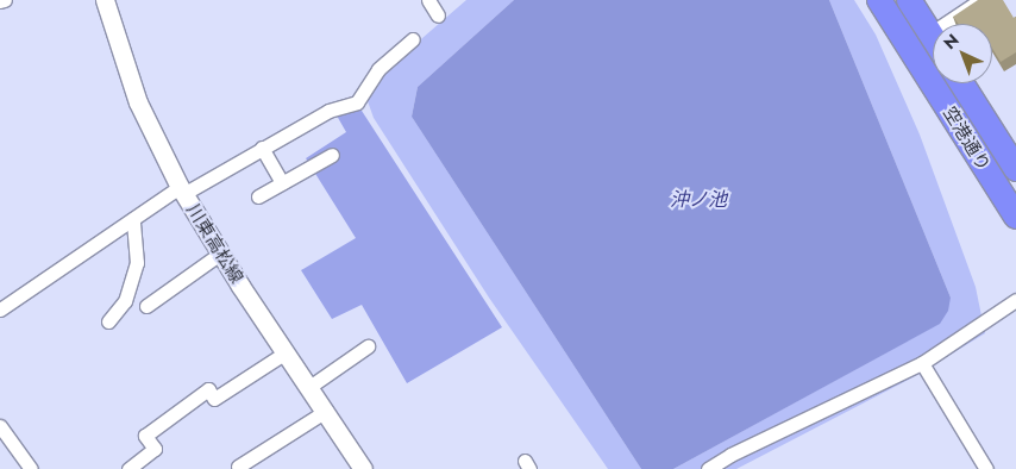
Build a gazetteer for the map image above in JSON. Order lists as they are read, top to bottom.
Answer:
{
  "streets": {
    "highway": ["空港通り"],
    "main road": ["川東高松線"]
  },
  "water": ["沖ノ池"],
  "north": "top left"
}
